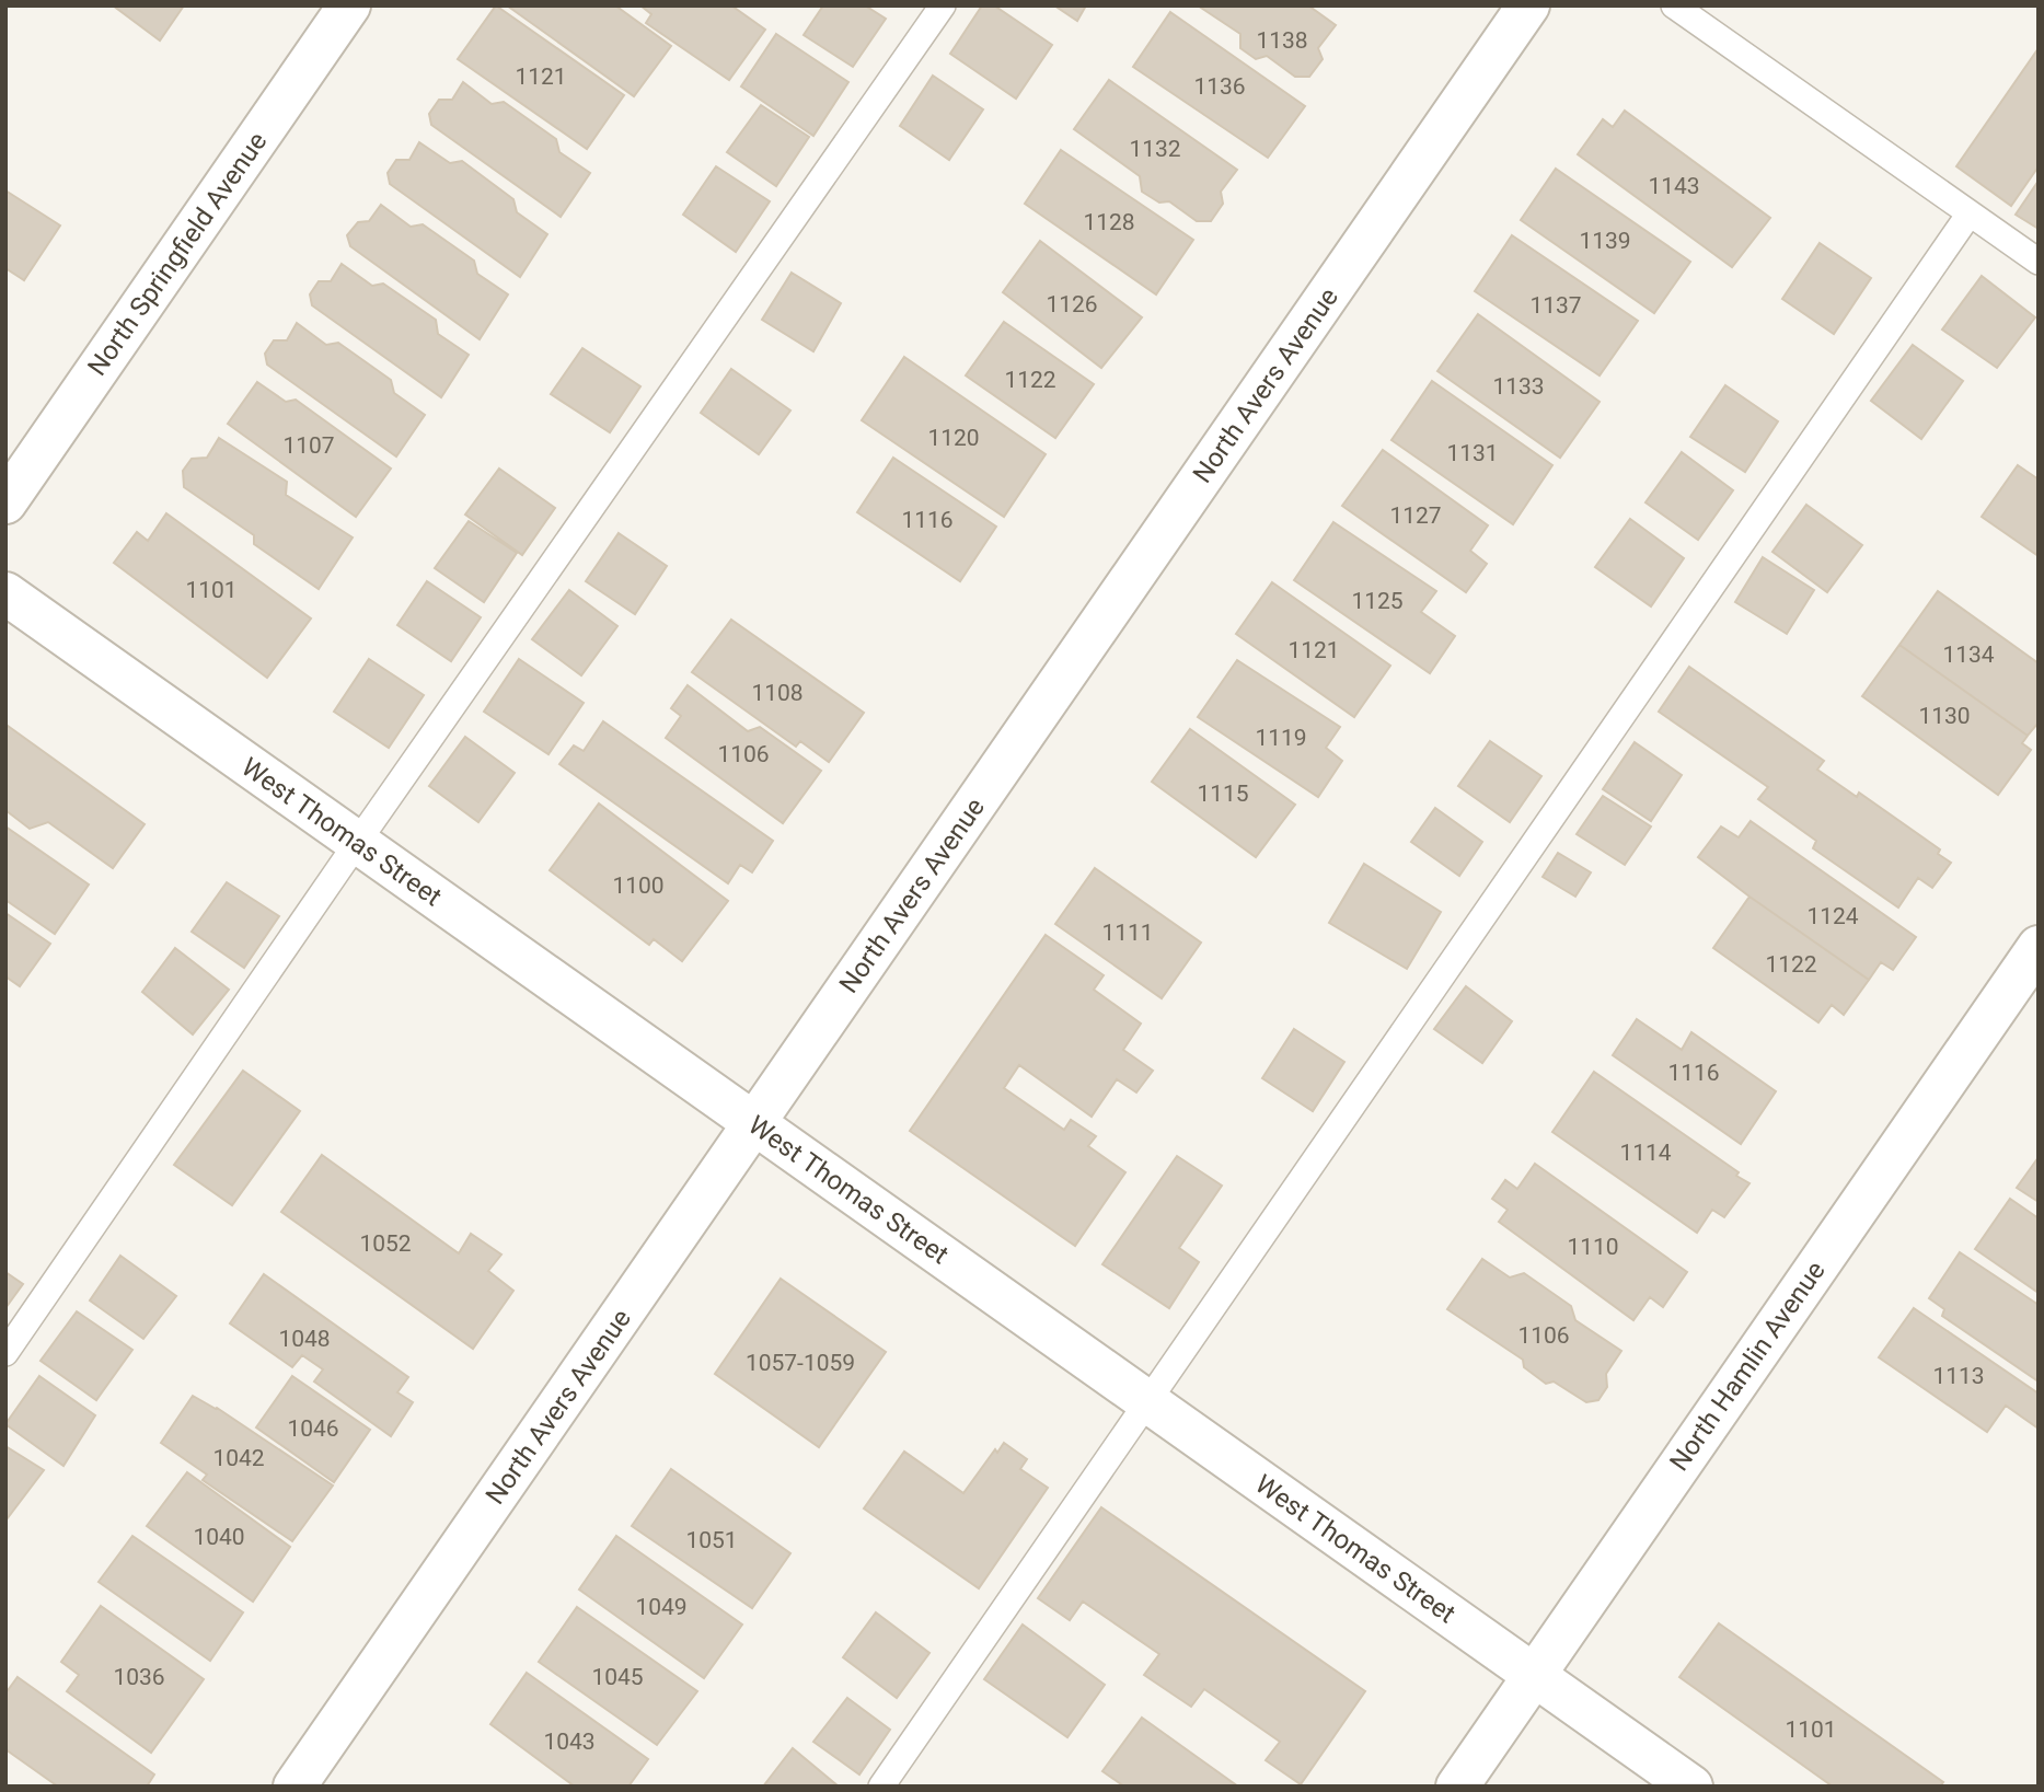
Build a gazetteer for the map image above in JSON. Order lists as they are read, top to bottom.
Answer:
{
  "streets": {
    "street": [
      "North Springfield Avenue",
      "North Avers Avenue",
      "West Thomas Street",
      "North Hamlin Avenue"
    ]
  },
  "crossings": [
    ["North Avers Avenue", "West Thomas Street"],
    ["West Thomas Street", "North Hamlin Avenue"]
  ],
  "house_numbers": [
    "1138",
    "1121",
    "1136",
    "1132",
    "1143",
    "1128",
    "1139",
    "1126",
    "1137",
    "1122",
    "1133",
    "1120",
    "1107",
    "1131",
    "1127",
    "1116",
    "1101",
    "1125",
    "1121",
    "1134",
    "1108",
    "1130",
    "1119",
    "1106",
    "1115",
    "1100",
    "1124",
    "1111",
    "1122",
    "1116",
    "1114",
    "1052",
    "1110",
    "1106",
    "1048",
    "1057-1059",
    "1113",
    "1046",
    "1042",
    "1040",
    "1051",
    "1049",
    "1036",
    "1045",
    "1101",
    "1043"
  ]
}
